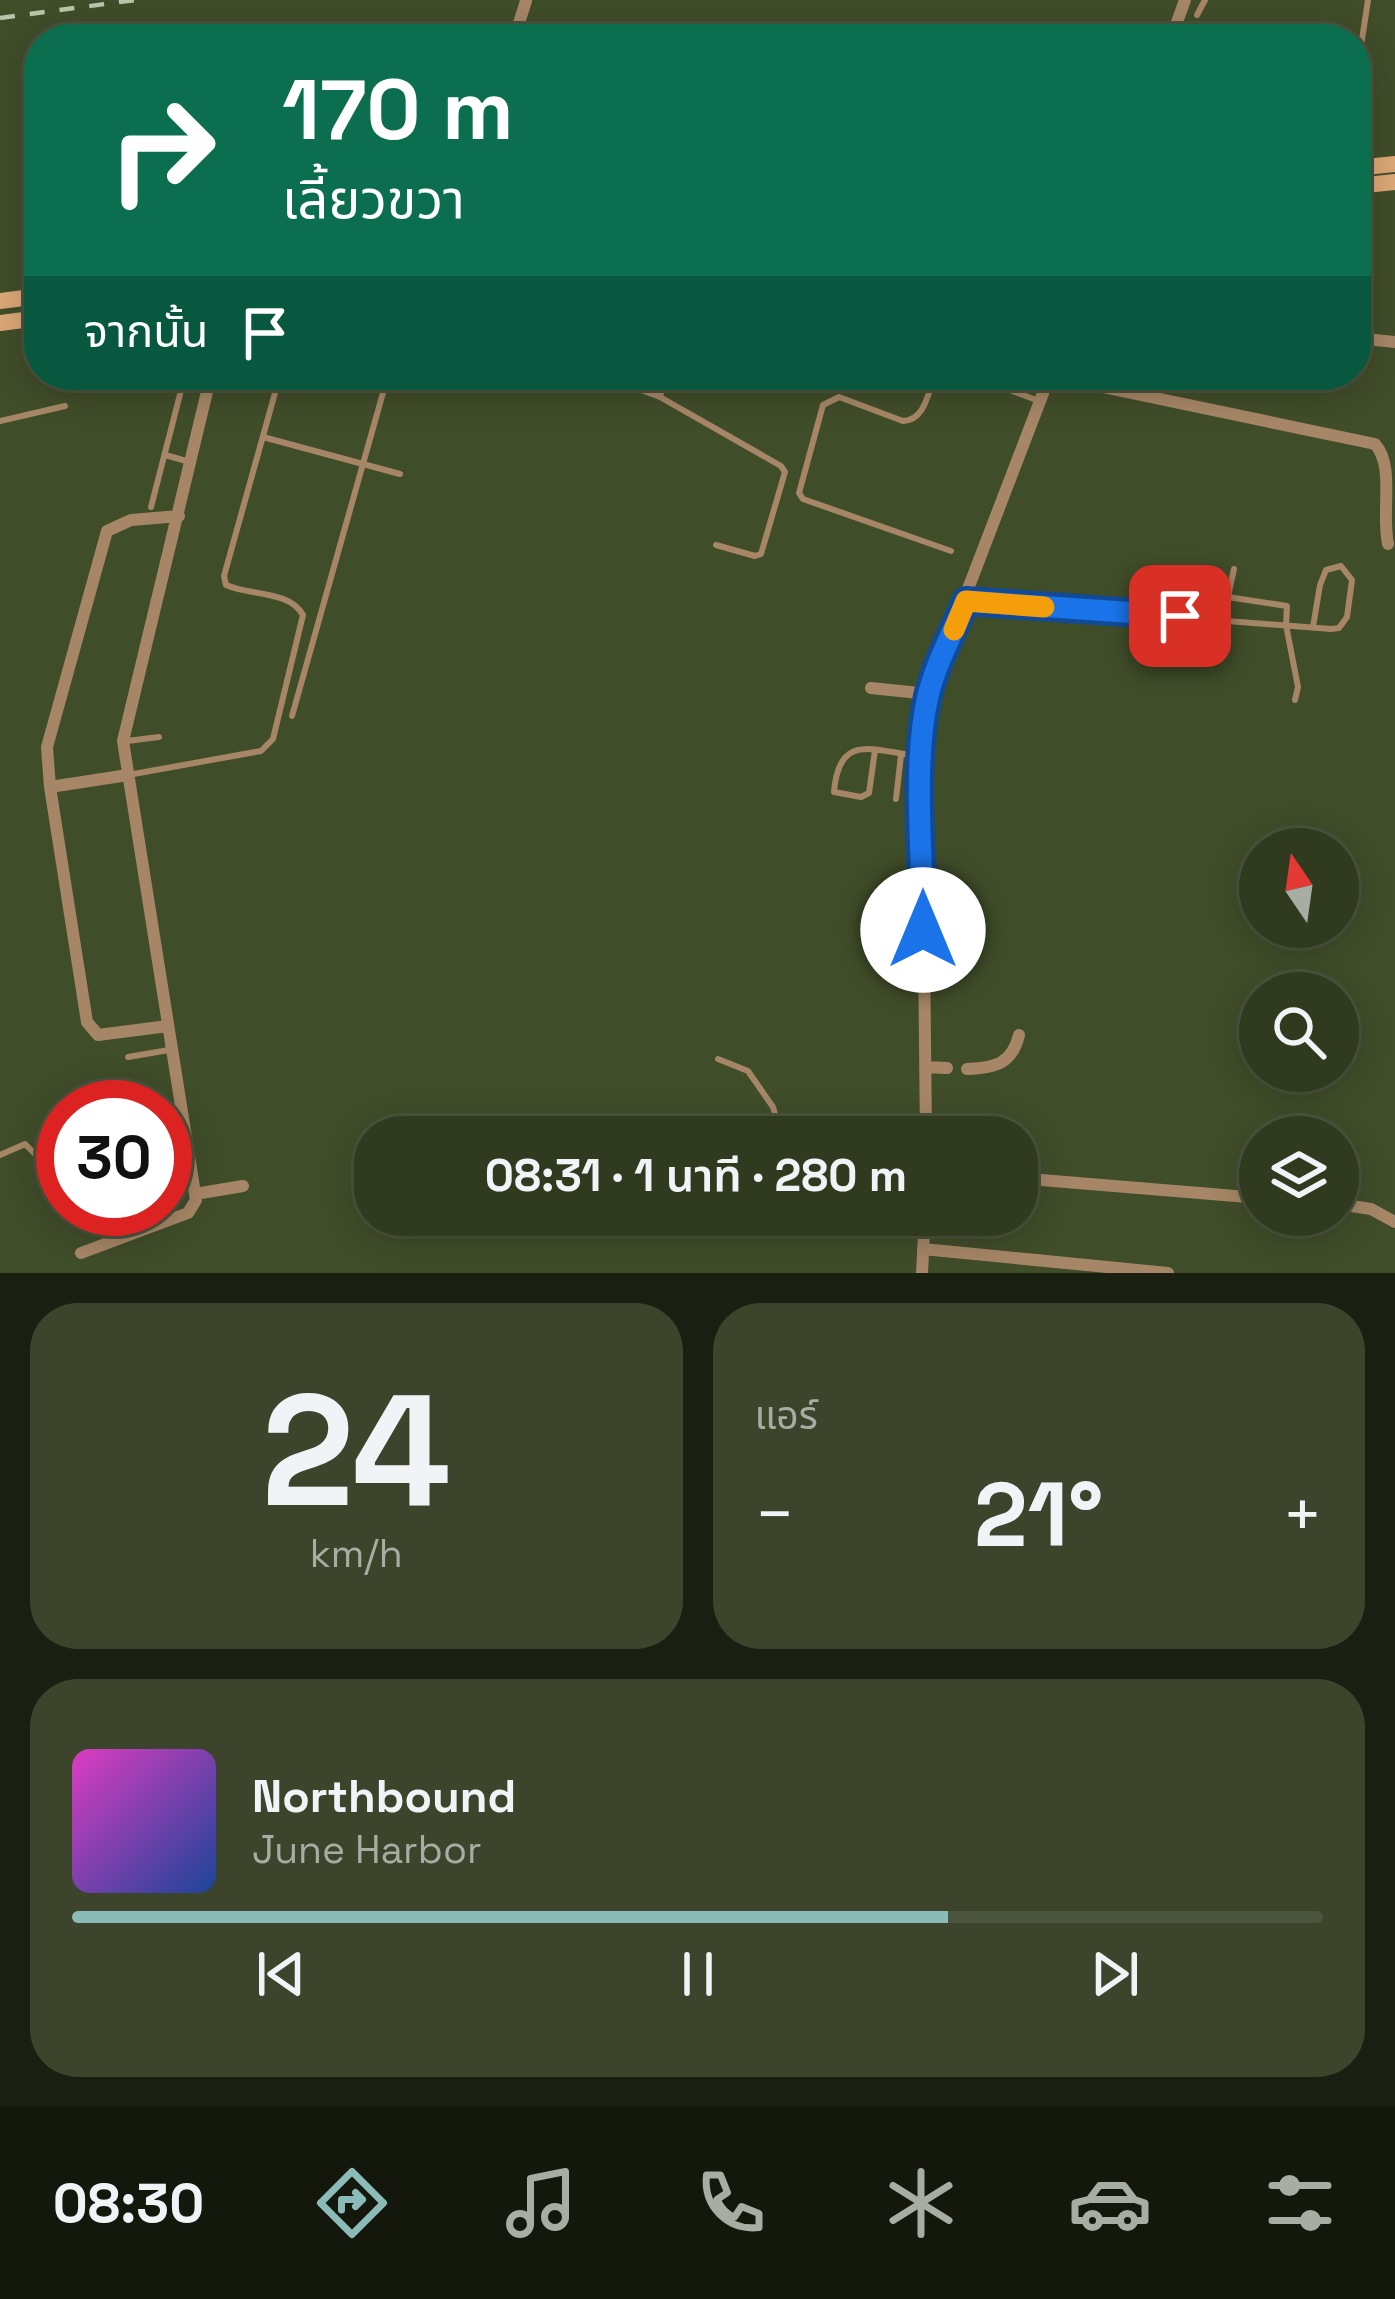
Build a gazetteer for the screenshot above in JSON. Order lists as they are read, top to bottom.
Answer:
{
  "north": "top",
  "page": {
    "turn": ["170 m", "เลี้ยวขวา"],
    "then": "จากนั้น",
    "limit": "30",
    "trip": "08:31 · 1 นาที · 280 m",
    "tile": [
      ["24", "km/h"],
      "แอร์"
    ],
    "heat": ["−", "21°", "+"],
    "song": ["Northbound", "June Harbor"],
    "tabs": "08:30"
  }
}
